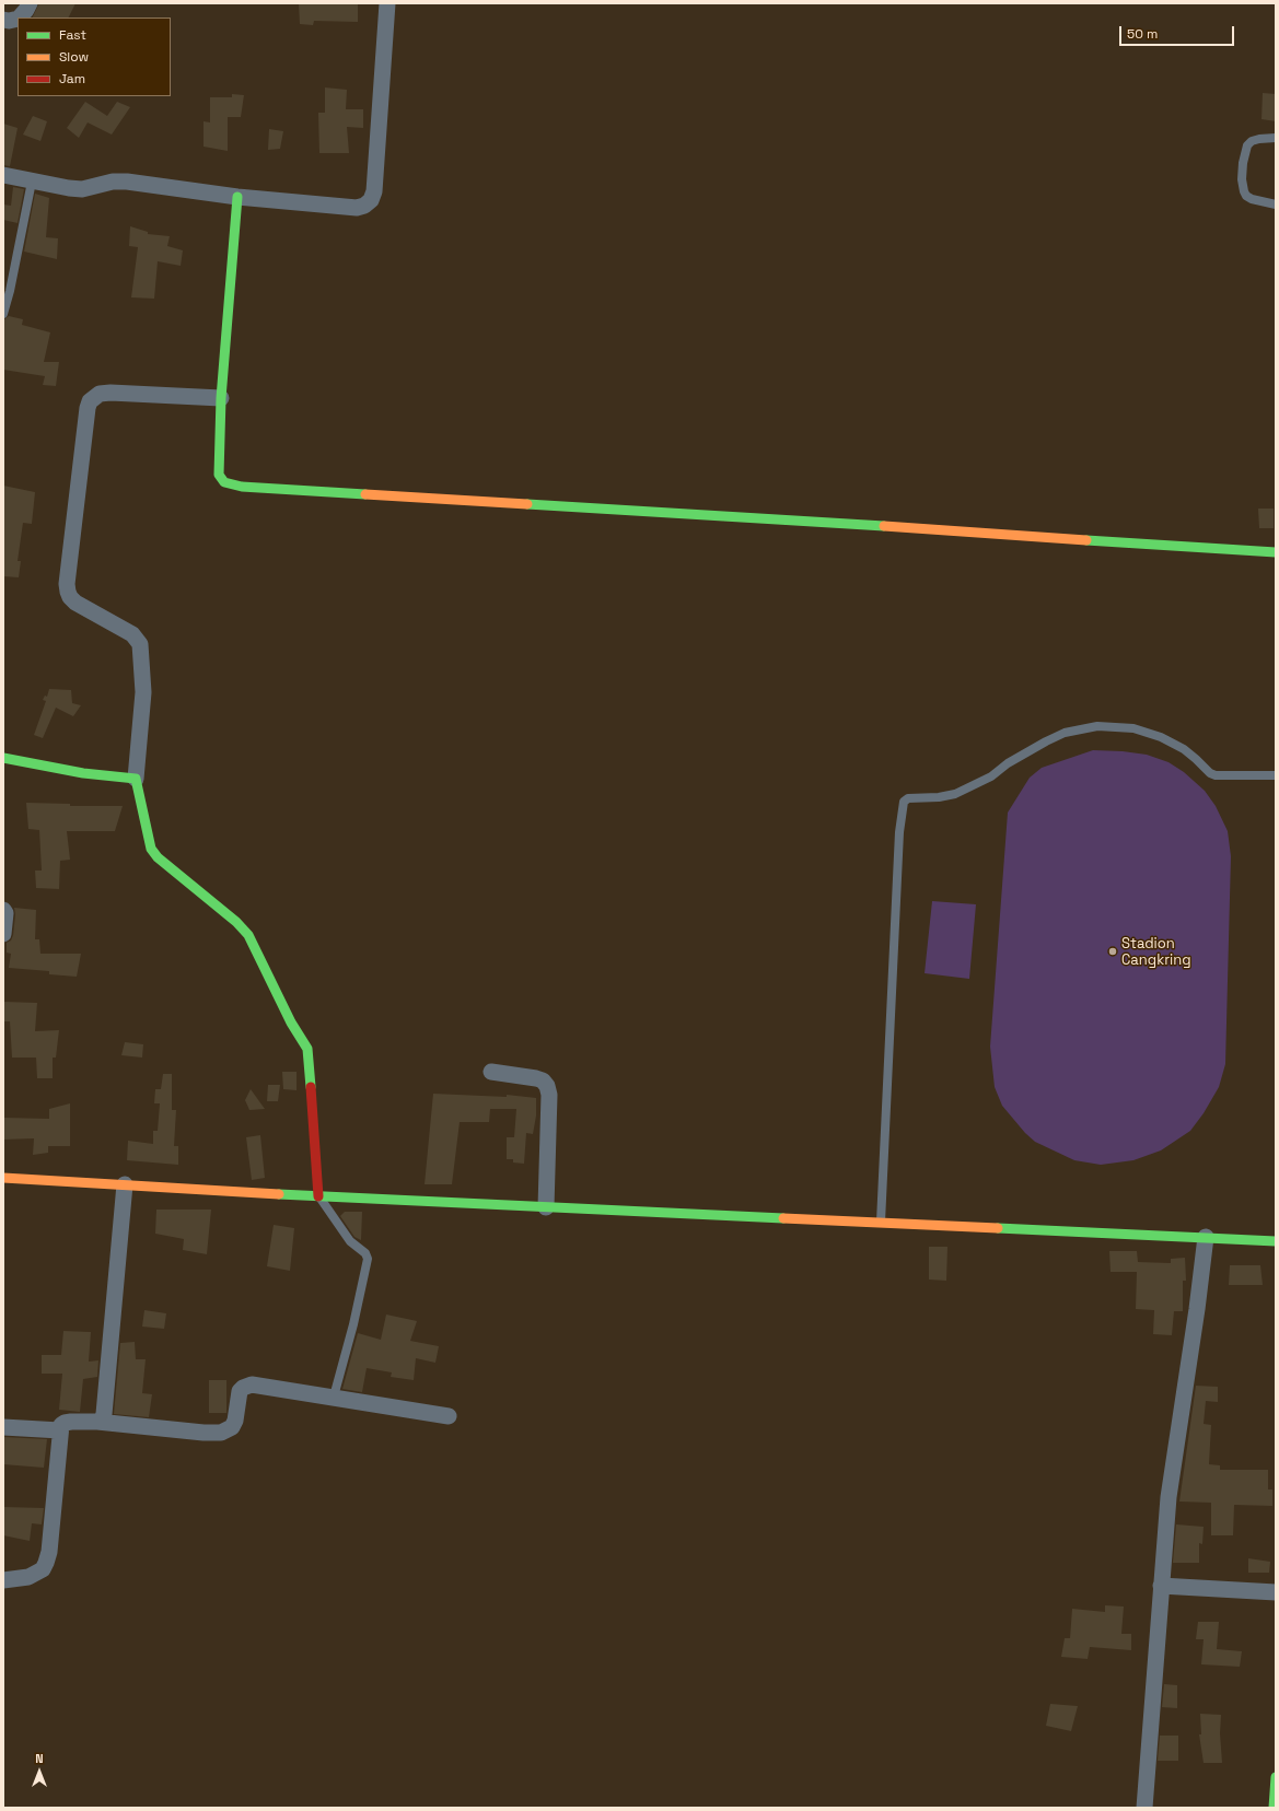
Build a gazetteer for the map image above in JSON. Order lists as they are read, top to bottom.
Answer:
{
  "places": ["Stadion Cangkring"],
  "legend": ["Fast", "Slow", "Jam"],
  "scale_bar": "50 m",
  "north": "top"
}
